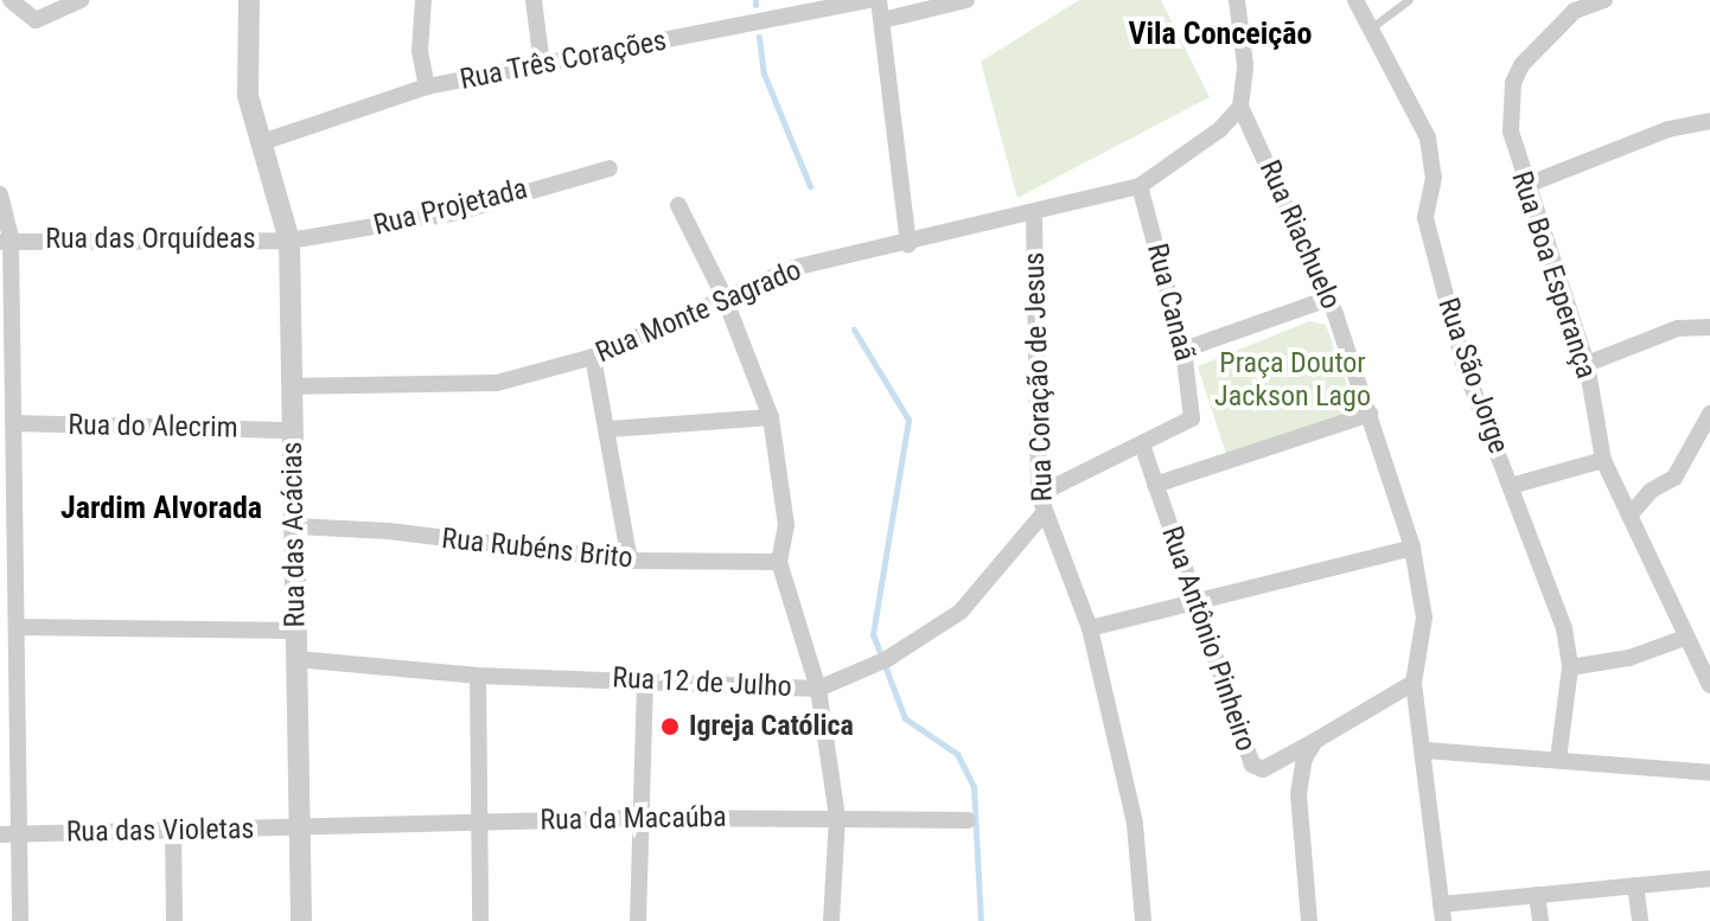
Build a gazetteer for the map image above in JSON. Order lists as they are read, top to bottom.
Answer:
{
  "streets": {
    "street": [
      "Rua Três Corações",
      "Rua Projetada",
      "Rua Riachuelo",
      "Rua das Orquídeas",
      "Rua Boa Esperança",
      "Rua Canaã",
      "Rua Monte Sagrado",
      "Rua São Jorge",
      "Rua Coração de Jesus",
      "Rua do Alecrim",
      "Rua das Acácias",
      "Rua Rubéns Brito",
      "Rua Antônio Pinheiro",
      "Rua 12 de Julho",
      "Rua da Macaúba",
      "Rua das Violetas"
    ]
  },
  "crossings": [
    ["Rua Três Corações", "Rua das Acácias"],
    ["Rua Projetada", "Rua das Orquídeas"],
    ["Rua Projetada", "Rua das Acácias"],
    ["Rua Riachuelo", "Rua Monte Sagrado"],
    ["Rua das Orquídeas", "Rua das Acácias"],
    ["Rua Canaã", "Rua Monte Sagrado"],
    ["Rua Canaã", "Rua Coração de Jesus"],
    ["Rua Canaã", "Rua Antônio Pinheiro"],
    ["Rua Monte Sagrado", "Rua Coração de Jesus"],
    ["Rua Monte Sagrado", "Rua das Acácias"],
    ["Rua Coração de Jesus", "Rua 12 de Julho"],
    ["Rua do Alecrim", "Rua das Acácias"],
    ["Rua das Acácias", "Rua Rubéns Brito"],
    ["Rua das Acácias", "Rua 12 de Julho"],
    ["Rua das Acácias", "Rua da Macaúba"],
    ["Rua das Acácias", "Rua das Violetas"],
    ["Rua da Macaúba", "Rua das Violetas"]
  ],
  "districts": ["Vila Conceição", "Jardim Alvorada"],
  "parks": ["Praça Doutor Jackson Lago"],
  "places": ["Igreja Católica"]
}
